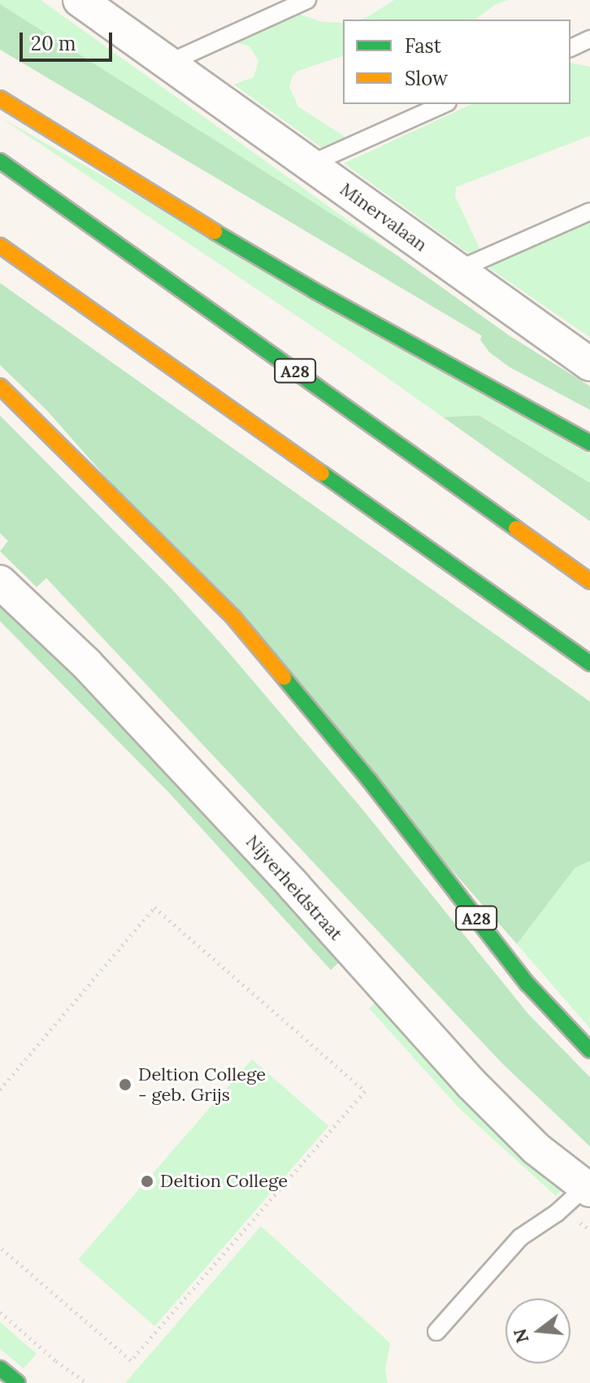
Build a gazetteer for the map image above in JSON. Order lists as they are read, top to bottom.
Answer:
{
  "streets": {
    "main road": ["A28"],
    "street": ["Minervalaan", "Nijverheidstraat"]
  },
  "places": ["Deltion College - geb. Grijs", "Deltion College"],
  "legend": ["Fast", "Slow"],
  "scale_bar": "20 m",
  "north": "left"
}
